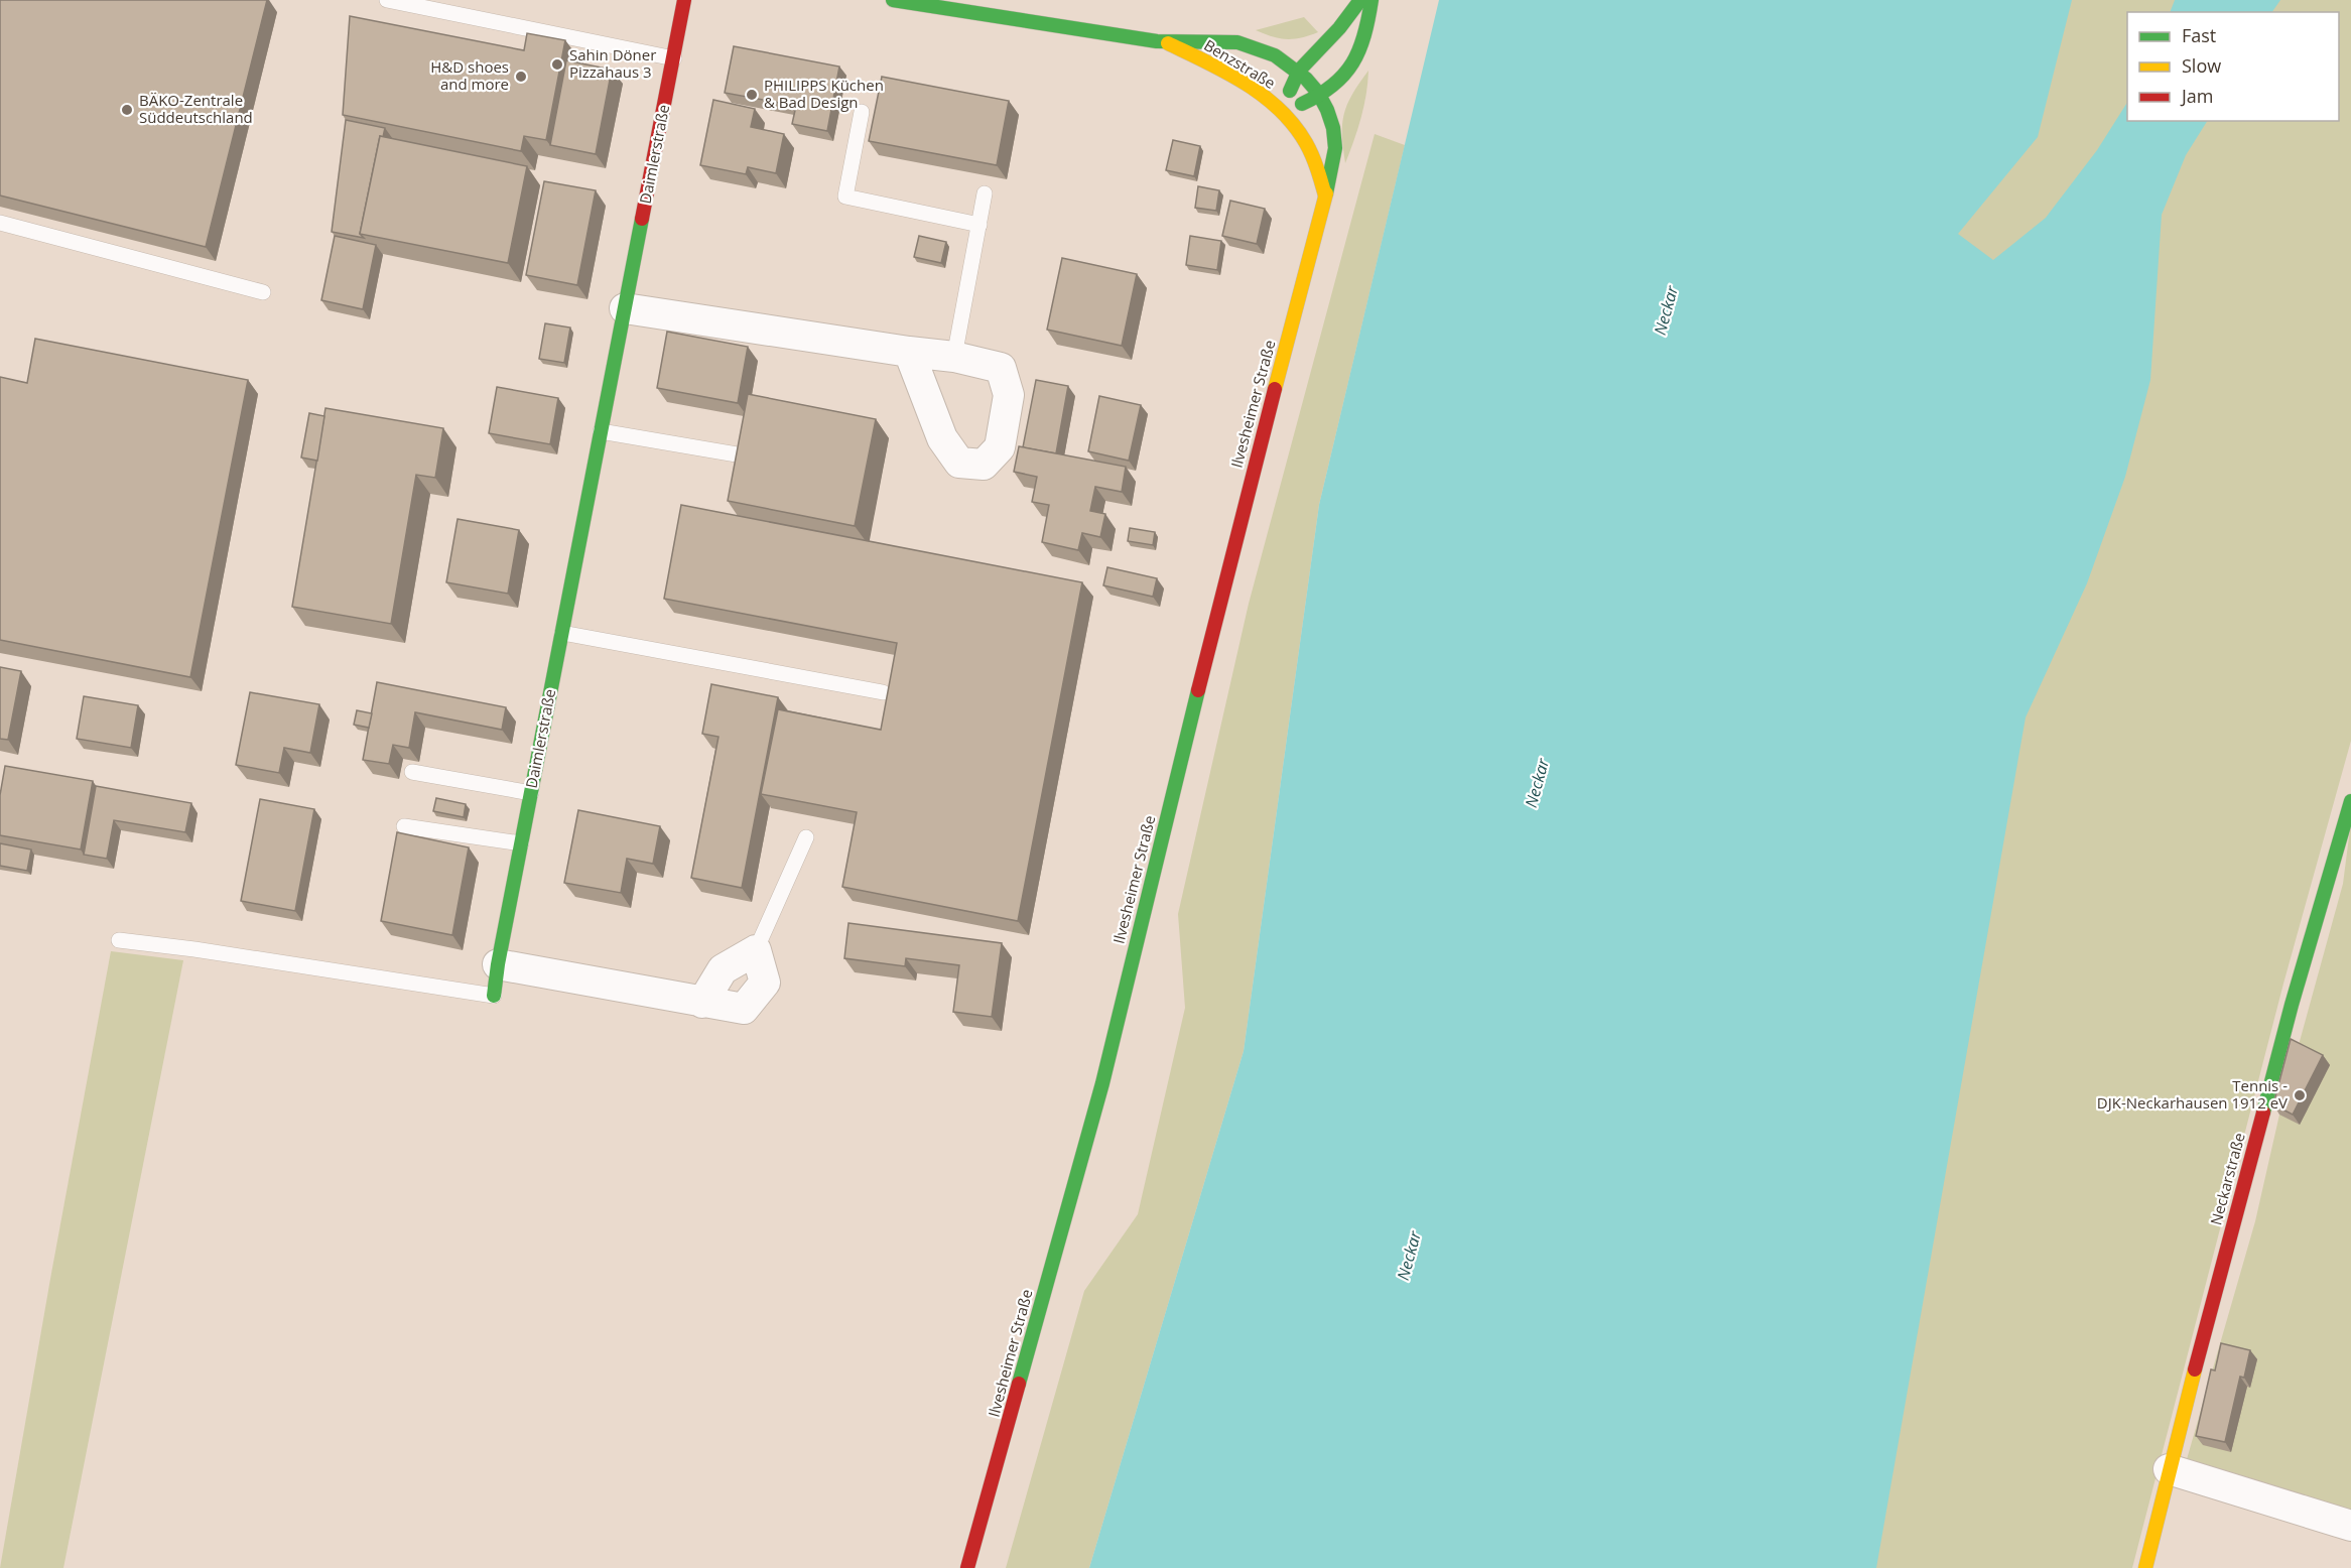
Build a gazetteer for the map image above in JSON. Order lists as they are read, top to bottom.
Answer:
{
  "streets": {
    "main road": [
      "Benzstraße",
      "Daimlerstraße",
      "Ilvesheimer Straße",
      "Neckarstraße"
    ]
  },
  "crossings": [
    ["Benzstraße", "Ilvesheimer Straße"]
  ],
  "water": ["Neckar"],
  "places": [
    "Sahin Döner Pizzahaus 3",
    "H&D shoes and more",
    "PHILIPPS Küchen & Bad Design",
    "BÄKO-Zentrale Süddeutschland",
    "Tennis - DJK-Neckarhausen 1912 eV"
  ],
  "legend": ["Fast", "Slow", "Jam"]
}
